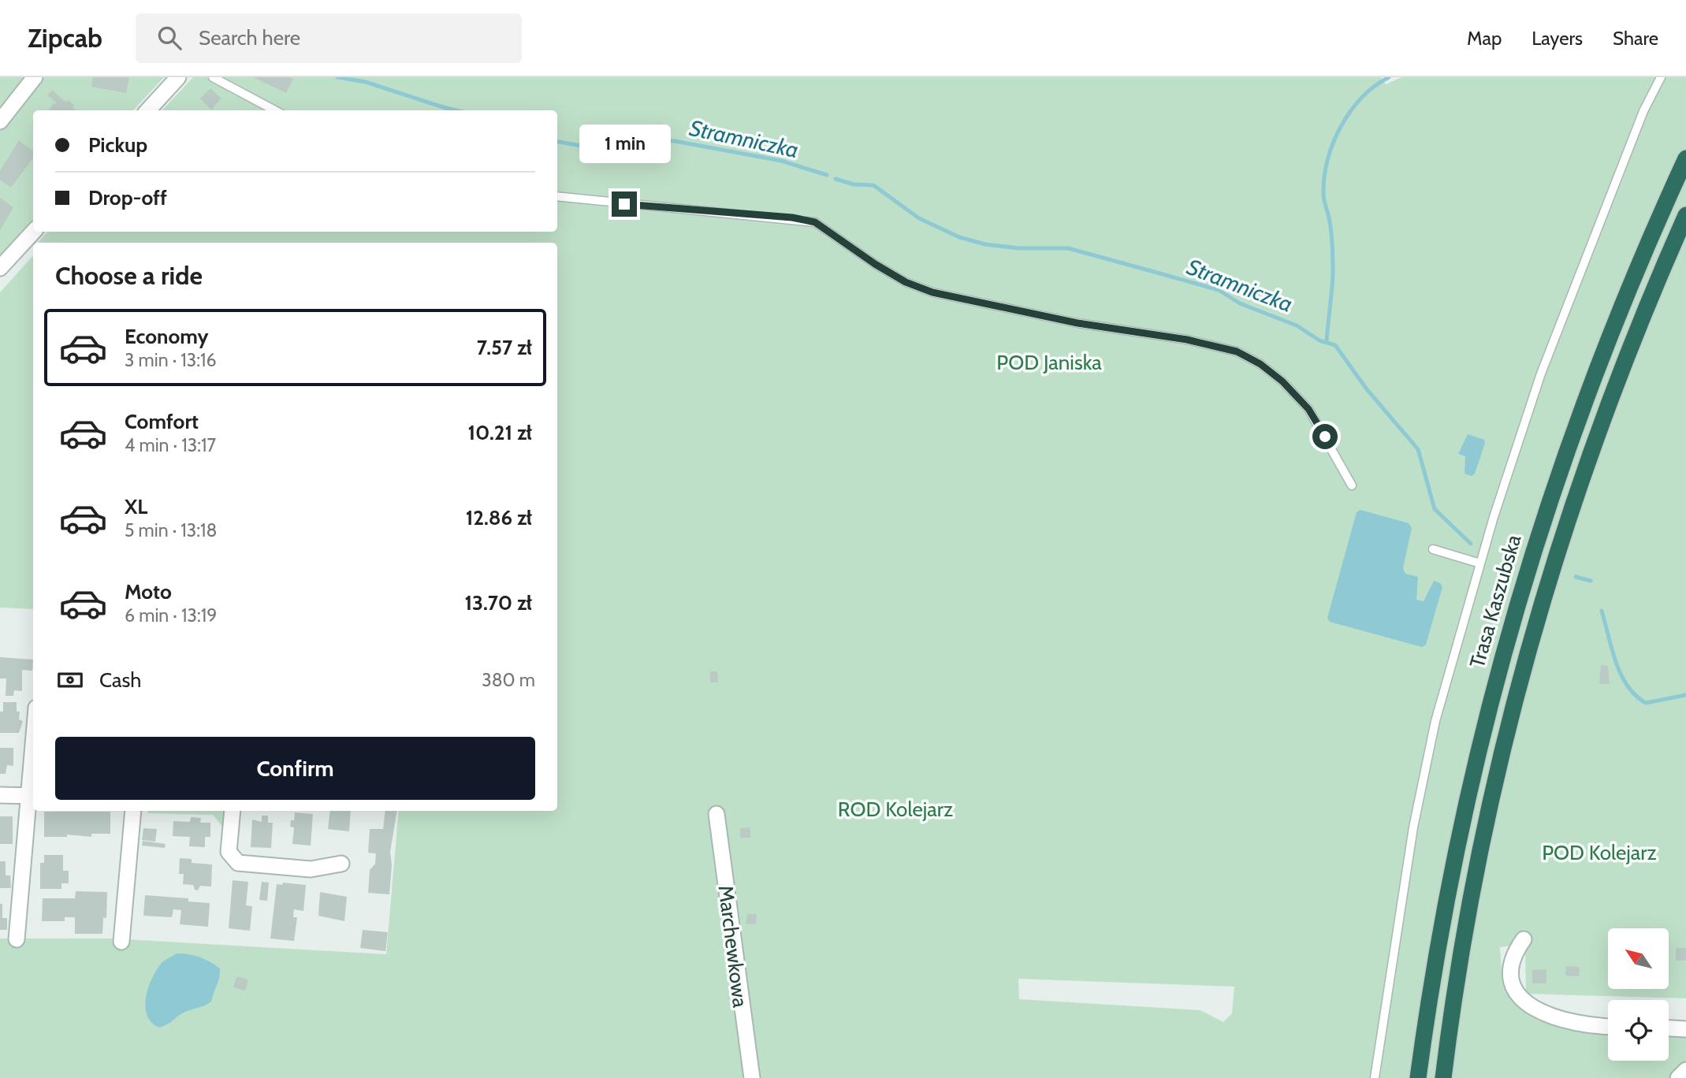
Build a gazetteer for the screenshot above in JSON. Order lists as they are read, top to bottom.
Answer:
{
  "streets": {
    "highway": ["Trasa Kaszubska"],
    "street": ["Marchewkowa"]
  },
  "water": ["Stramniczka"],
  "parks": ["POD Janiska", "ROD Kolejarz", "POD Kolejarz"],
  "north": "top left",
  "page": {
    "header": "Zipcab",
    "search": "Search here",
    "nav": ["Map", "Layers", "Share"],
    "banner": ["Pickup", "Drop-off"],
    "bubble": "1 min",
    "heading": "Choose a ride",
    "list": [
      {
        "name": "Economy",
        "note": "3 min · 13:16",
        "value": "7.57 zł"
      },
      {
        "name": "Comfort",
        "note": "4 min · 13:17",
        "value": "10.21 zł"
      },
      {
        "name": "XL",
        "note": "5 min · 13:18",
        "value": "12.86 zł"
      },
      {
        "name": "Moto",
        "note": "6 min · 13:19",
        "value": "13.70 zł"
      }
    ],
    "pay": ["Cash", "380 m"],
    "buttons": "Confirm"
  }
}
